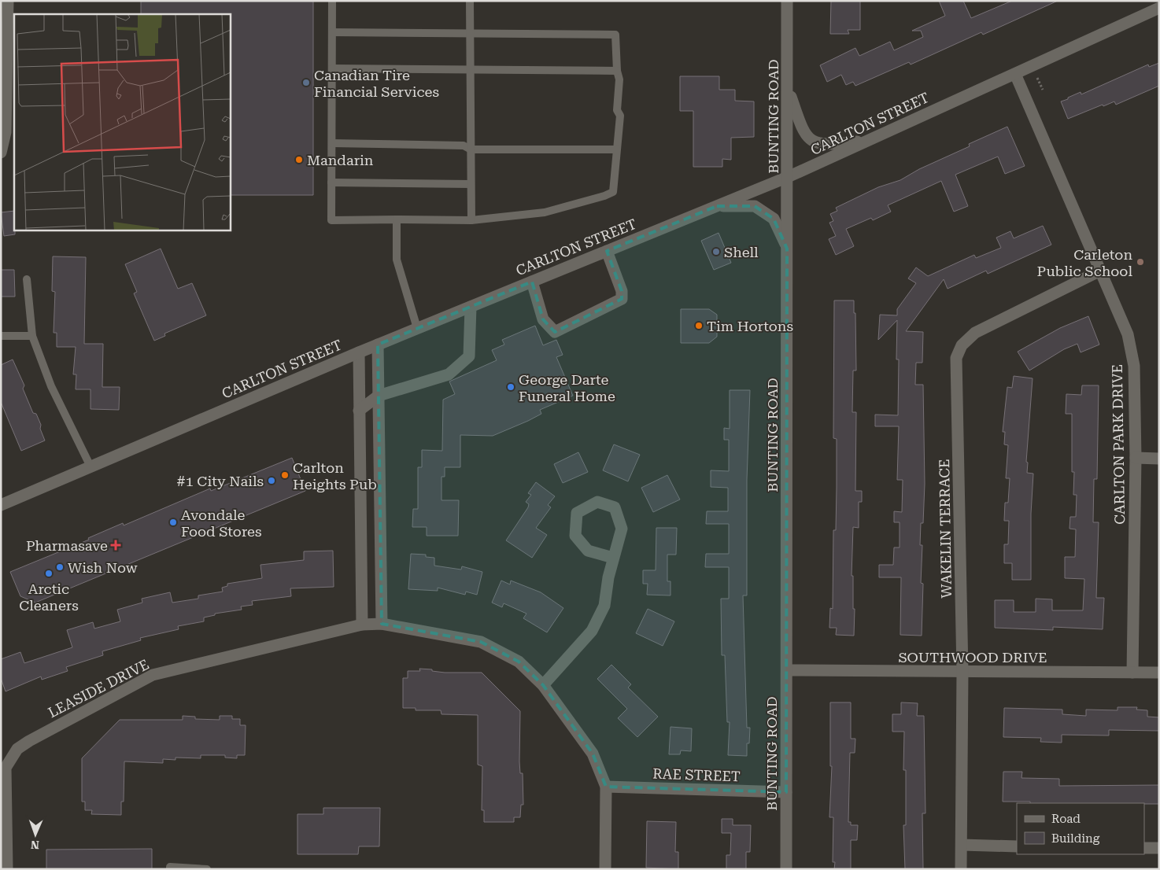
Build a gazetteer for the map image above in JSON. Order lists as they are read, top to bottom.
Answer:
{
  "streets": {
    "street": [
      "BUNTING ROAD",
      "CARLTON STREET",
      "CARLTON PARK DRIVE",
      "WAKELIN TERRACE",
      "SOUTHWOOD DRIVE",
      "LEASIDE DRIVE",
      "RAE STREET"
    ]
  },
  "crossings": [
    ["BUNTING ROAD", "CARLTON STREET"],
    ["BUNTING ROAD", "SOUTHWOOD DRIVE"],
    ["BUNTING ROAD", "RAE STREET"],
    ["CARLTON STREET", "CARLTON PARK DRIVE"],
    ["CARLTON PARK DRIVE", "WAKELIN TERRACE"],
    ["CARLTON PARK DRIVE", "SOUTHWOOD DRIVE"],
    ["WAKELIN TERRACE", "SOUTHWOOD DRIVE"],
    ["LEASIDE DRIVE", "RAE STREET"]
  ],
  "places": {
    "other": [
      "Canadian Tire Financial Services",
      "Mandarin",
      "Shell",
      "Carleton Public School",
      "Tim Hortons",
      "George Darte Funeral Home",
      "Carlton Heights Pub",
      "#1 City Nails",
      "Avondale Food Stores",
      "Wish Now",
      "Arctic Cleaners"
    ],
    "health": ["Pharmasave"]
  },
  "legend": ["Road", "Building"],
  "north": "bottom"
}
